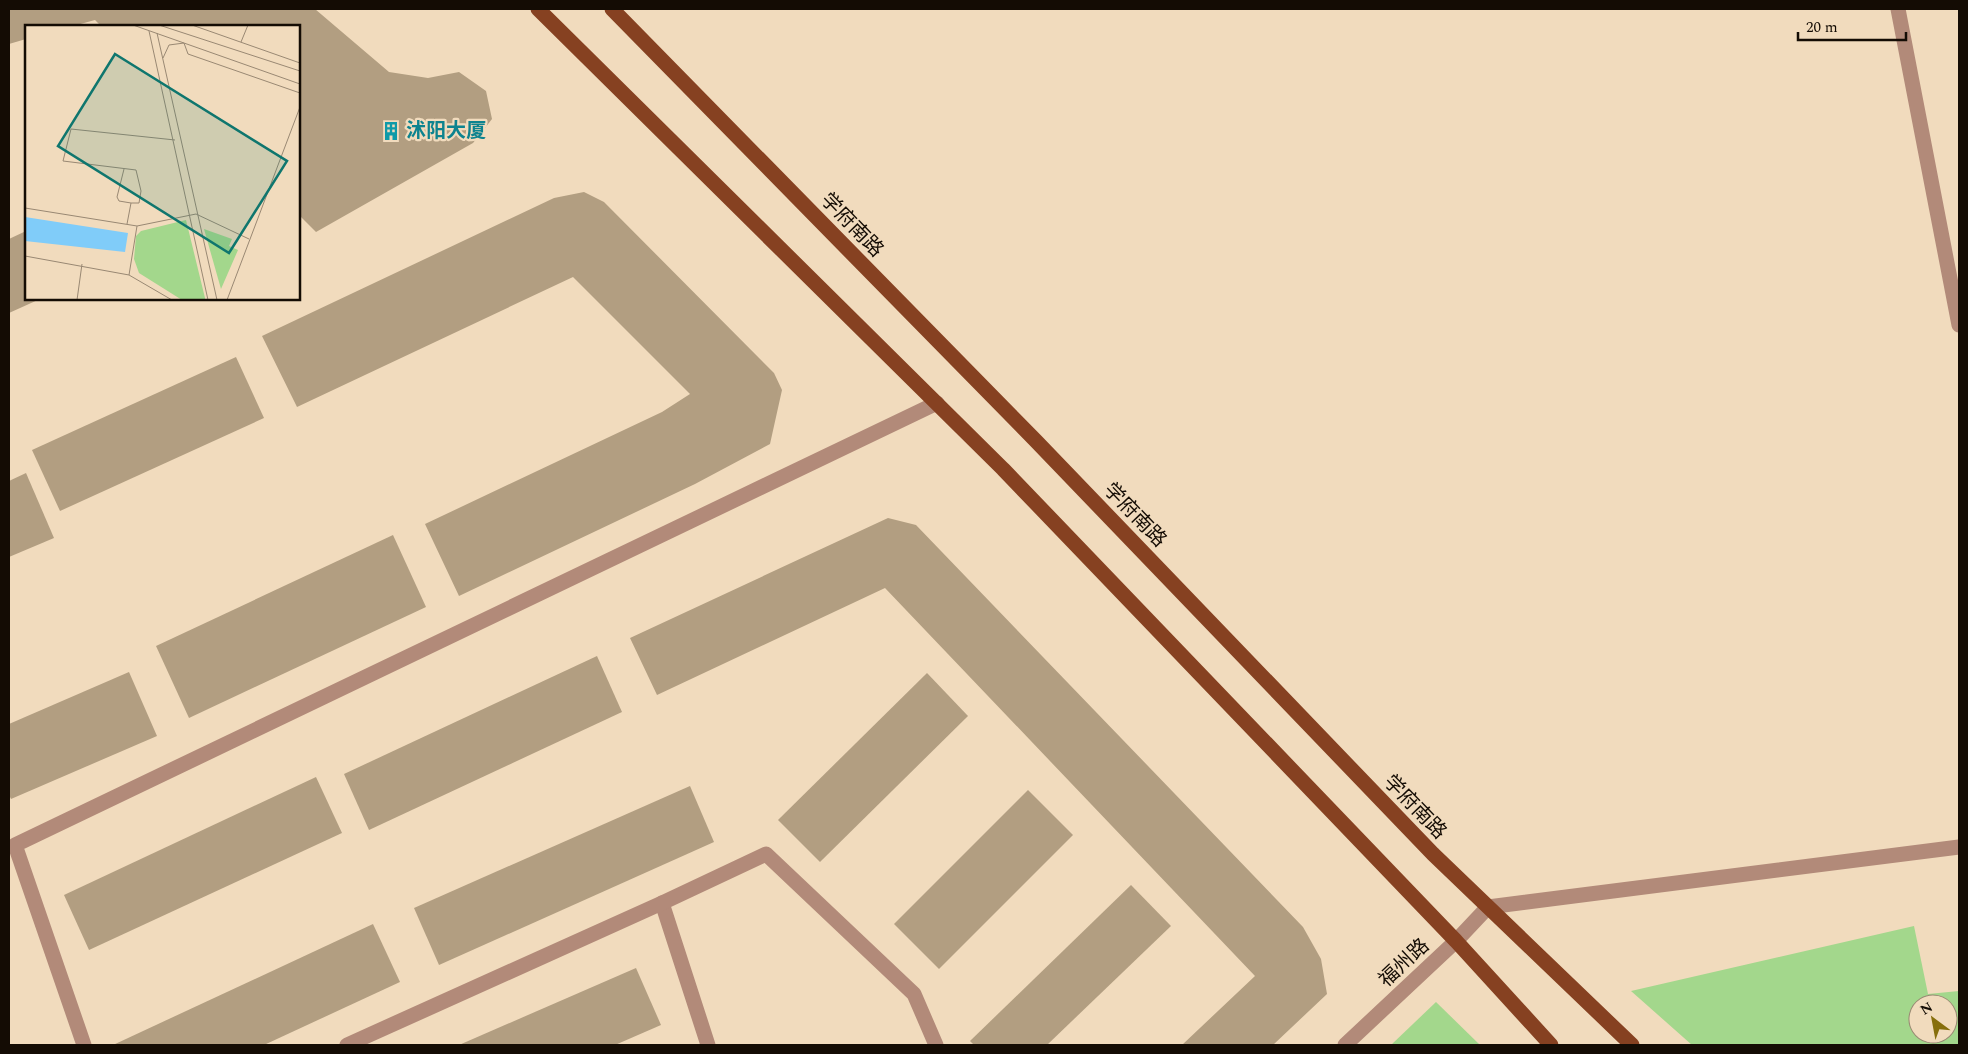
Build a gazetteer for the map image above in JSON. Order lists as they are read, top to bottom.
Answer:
{
  "streets": {
    "main road": ["学府南路"],
    "street": ["福州路"]
  },
  "crossings": [
    ["学府南路", "福州路"]
  ],
  "places": {
    "building": ["沭阳大厦"]
  },
  "scale_bar": "20 m",
  "north": "top left"
}
